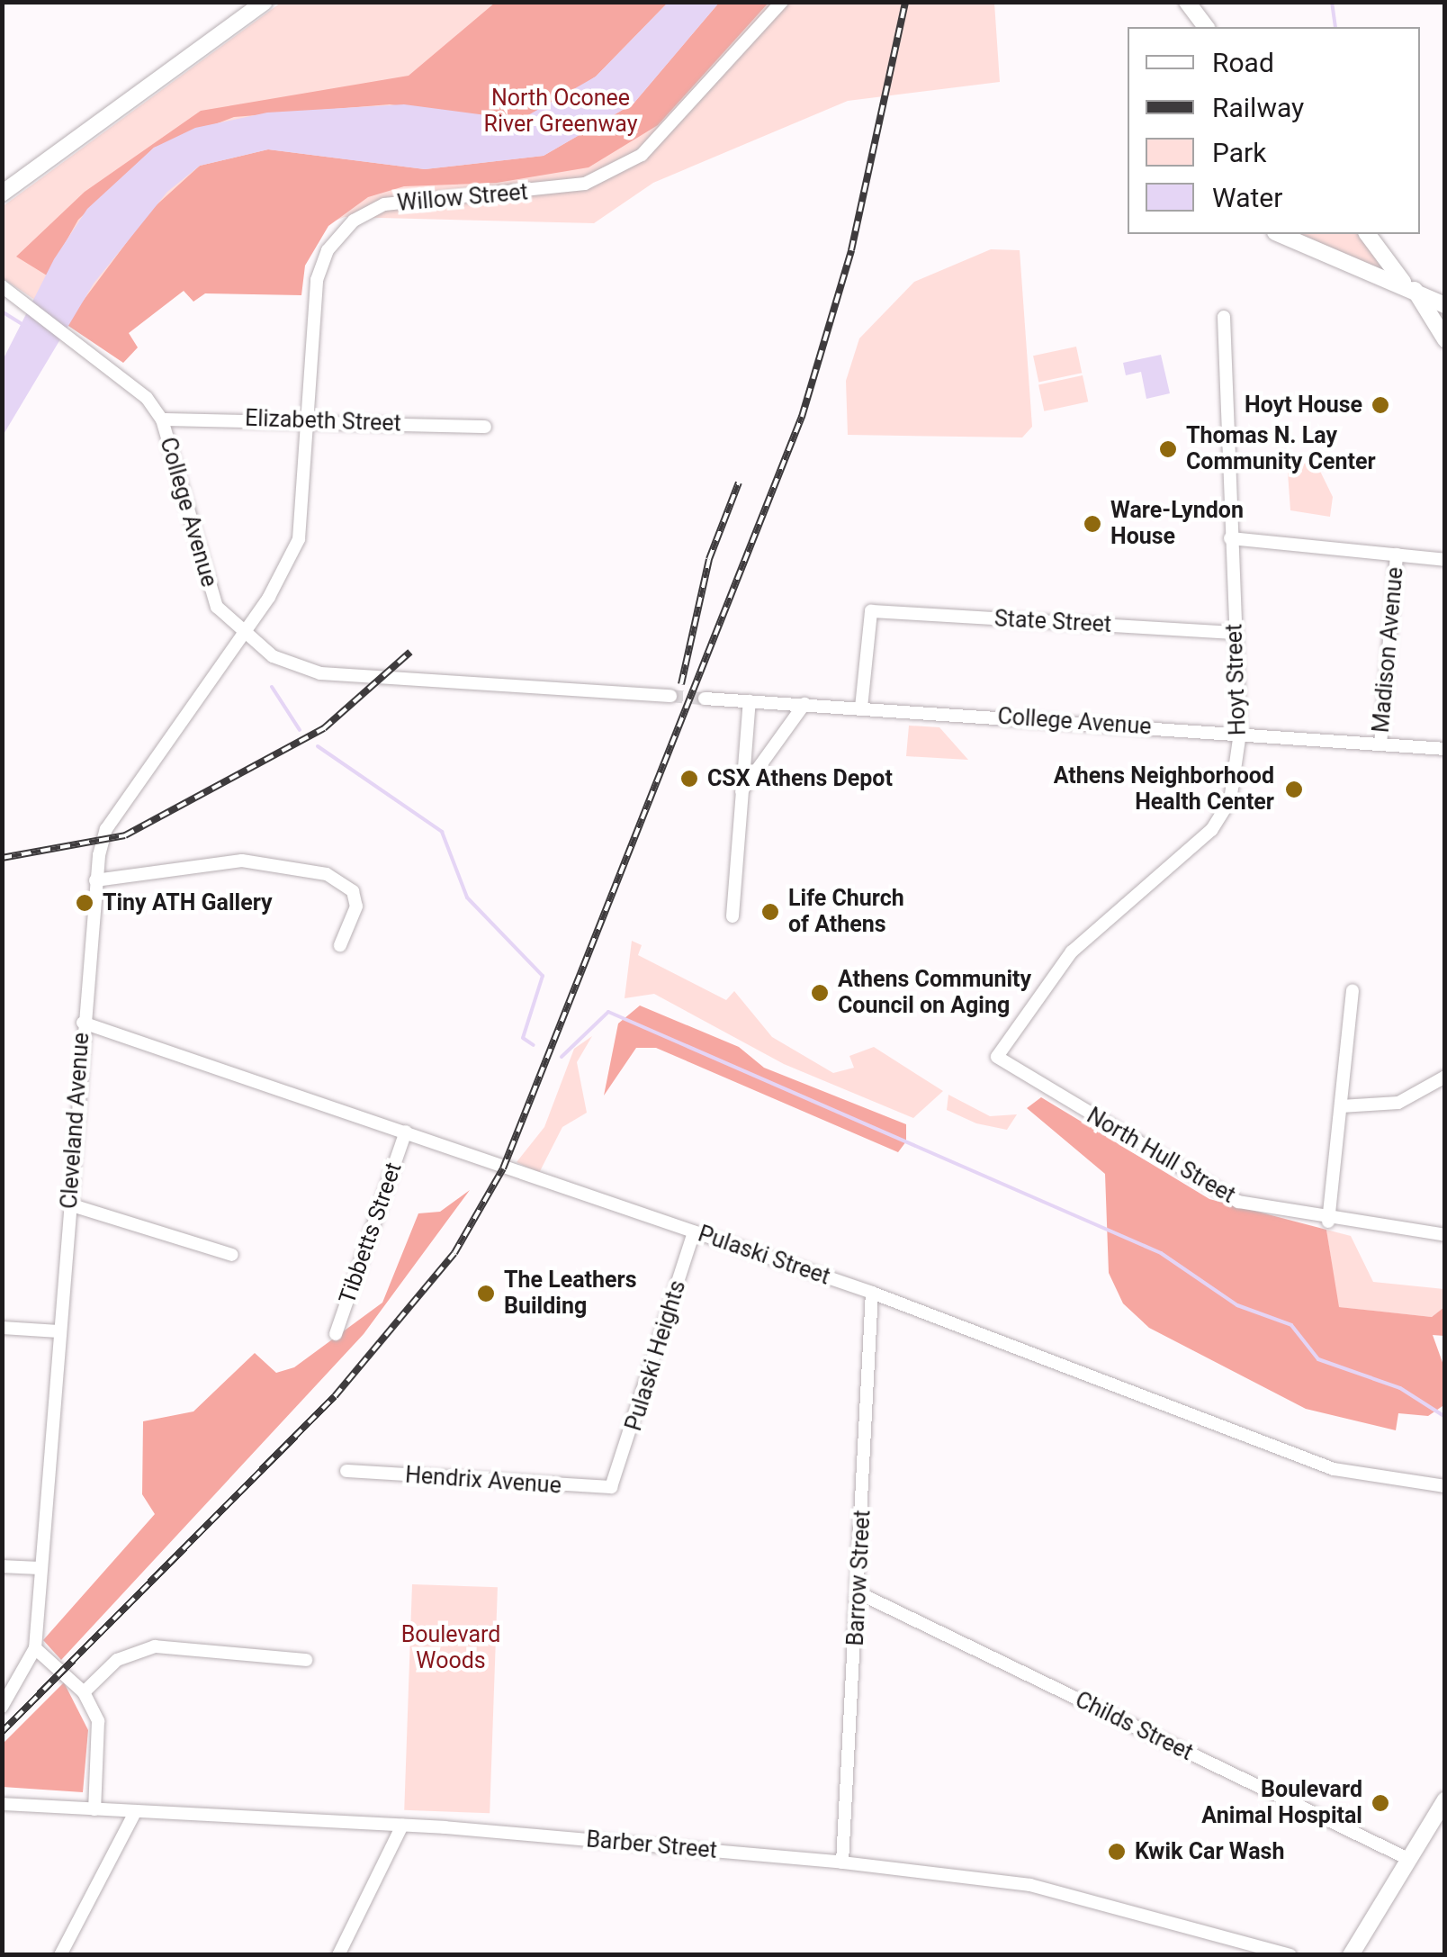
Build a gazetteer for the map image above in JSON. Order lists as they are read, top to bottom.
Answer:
{
  "streets": {
    "street": [
      "Willow Street",
      "Elizabeth Street",
      "College Avenue",
      "State Street",
      "Madison Avenue",
      "Hoyt Street",
      "Cleveland Avenue",
      "North Hull Street",
      "Tibbetts Street",
      "Pulaski Street",
      "Pulaski Heights",
      "Hendrix Avenue",
      "Barrow Street",
      "Childs Street",
      "Barber Street"
    ]
  },
  "crossings": [
    ["Willow Street", "Elizabeth Street"],
    ["Willow Street", "College Avenue"],
    ["Willow Street", "Cleveland Avenue"],
    ["Elizabeth Street", "College Avenue"],
    ["College Avenue", "State Street"],
    ["College Avenue", "Madison Avenue"],
    ["College Avenue", "Hoyt Street"],
    ["College Avenue", "Cleveland Avenue"],
    ["State Street", "Hoyt Street"],
    ["Hoyt Street", "North Hull Street"],
    ["Cleveland Avenue", "Pulaski Street"],
    ["Tibbetts Street", "Pulaski Street"],
    ["Pulaski Street", "Pulaski Heights"],
    ["Pulaski Street", "Barrow Street"],
    ["Pulaski Heights", "Hendrix Avenue"],
    ["Barrow Street", "Childs Street"],
    ["Barrow Street", "Barber Street"]
  ],
  "parks": ["North Oconee River Greenway", "Boulevard Woods"],
  "places": [
    "Hoyt House",
    "Thomas N. Lay Community Center",
    "Ware-Lyndon House",
    "CSX Athens Depot",
    "Athens Neighborhood Health Center",
    "Tiny ATH Gallery",
    "Life Church of Athens",
    "Athens Community Council on Aging",
    "The Leathers Building",
    "Boulevard Animal Hospital",
    "Kwik Car Wash"
  ],
  "legend": [
    "Road",
    "Railway",
    "Park",
    "Water"
  ]
}
